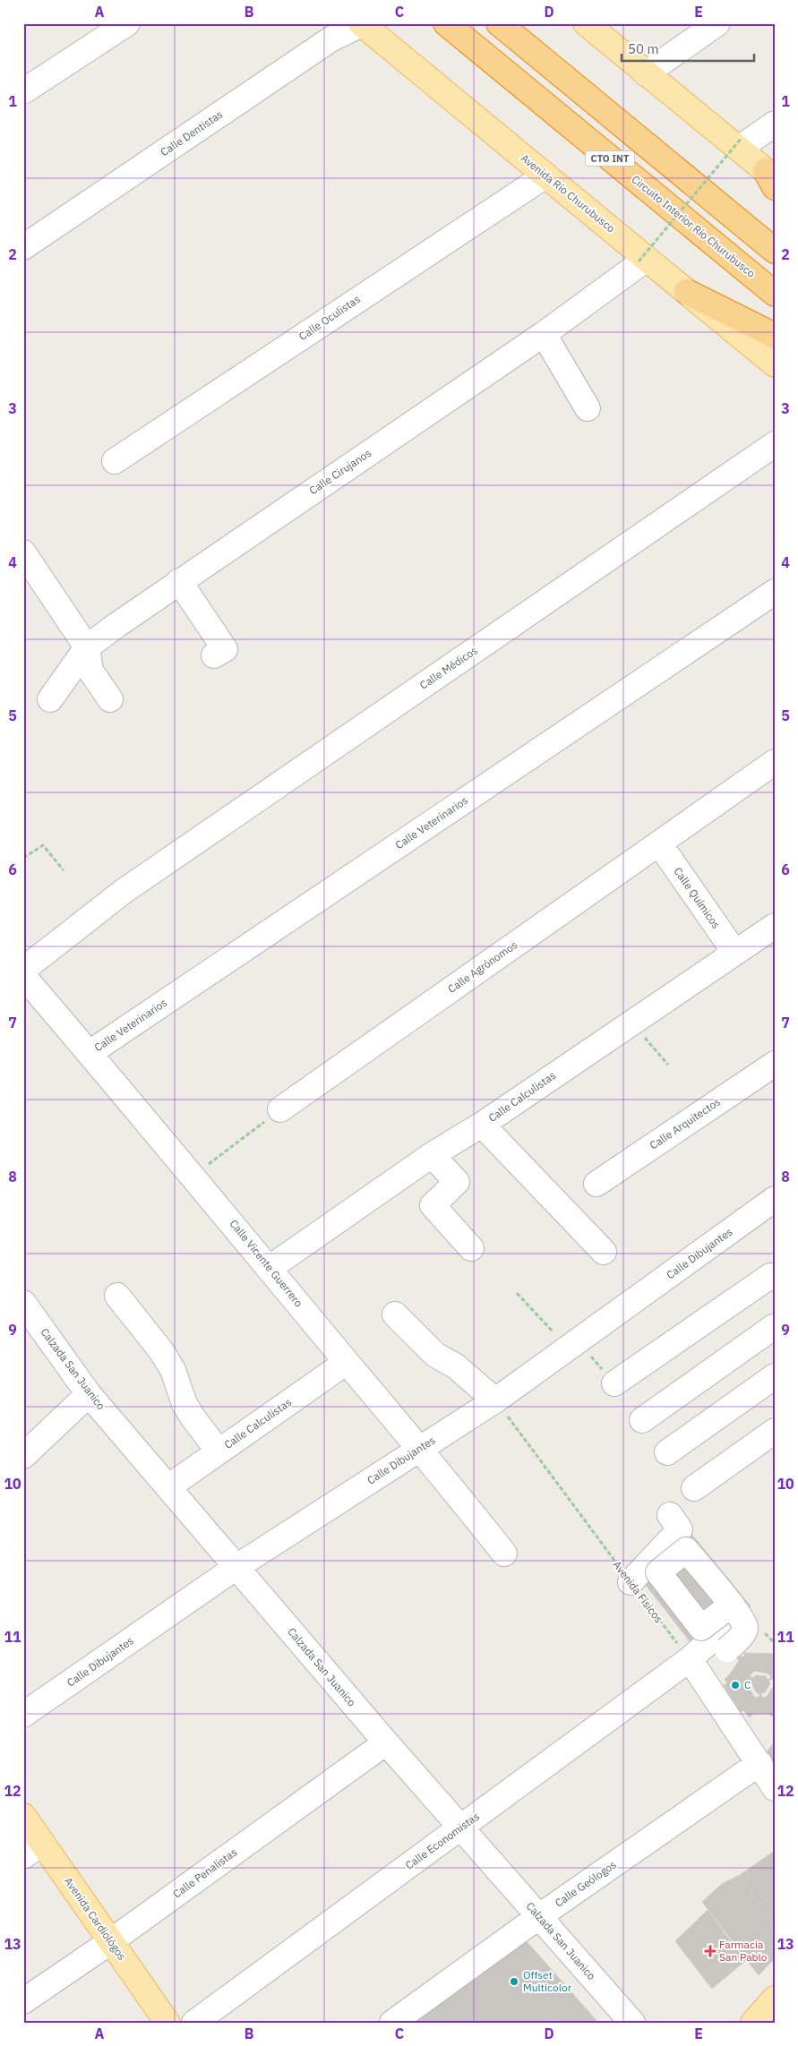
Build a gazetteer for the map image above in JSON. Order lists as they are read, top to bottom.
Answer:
{
  "streets": {
    "highway": ["CTO INT", "Circuito Interior Río Churubusco"],
    "main road": ["Avenida Río Churubusco", "Avenida Cardiológos"],
    "street": [
      "Calle Dentistas",
      "Calle Oculistas",
      "Calle Cirujanos",
      "Calle Médicos",
      "Calle Veterinarios",
      "Calle Químicos",
      "Calle Agrónomos",
      "Calle Calculistas",
      "Calle Arquitectos",
      "Calle Dibujantes",
      "Calle Vicente Guerrero",
      "Calzada San Juanico",
      "Calle Economistas",
      "Calle Penalistas",
      "Calle Geólogos"
    ],
    "path": ["Avenida Físicos"]
  },
  "crossings": [
    ["Calle Dentistas", "Avenida Río Churubusco"],
    ["Avenida Río Churubusco", "Calle Oculistas"],
    ["Avenida Río Churubusco", "Calle Cirujanos"],
    ["Calle Veterinarios", "Calle Vicente Guerrero"],
    ["Calle Químicos", "Calle Agrónomos"],
    ["Calle Químicos", "Calle Calculistas"],
    ["Calle Calculistas", "Calle Vicente Guerrero"],
    ["Calle Calculistas", "Calzada San Juanico"],
    ["Calle Dibujantes", "Calle Vicente Guerrero"],
    ["Calle Dibujantes", "Calzada San Juanico"],
    ["Calle Dibujantes", "Avenida Físicos"],
    ["Calzada San Juanico", "Calle Economistas"],
    ["Calzada San Juanico", "Calle Penalistas"],
    ["Calzada San Juanico", "Calle Geólogos"],
    ["Avenida Físicos", "Calle Economistas"],
    ["Calle Penalistas", "Avenida Cardiológos"]
  ],
  "places": {
    "other": ["C", "Offset Multicolor"],
    "health": ["Farmacia San Pablo"]
  },
  "scale_bar": "50 m",
  "grid": {
    "columns": [
      "A",
      "B",
      "C",
      "D",
      "E"
    ],
    "rows": [
      "1",
      "2",
      "3",
      "4",
      "5",
      "6",
      "7",
      "8",
      "9",
      "10",
      "11",
      "12",
      "13"
    ]
  }
}
